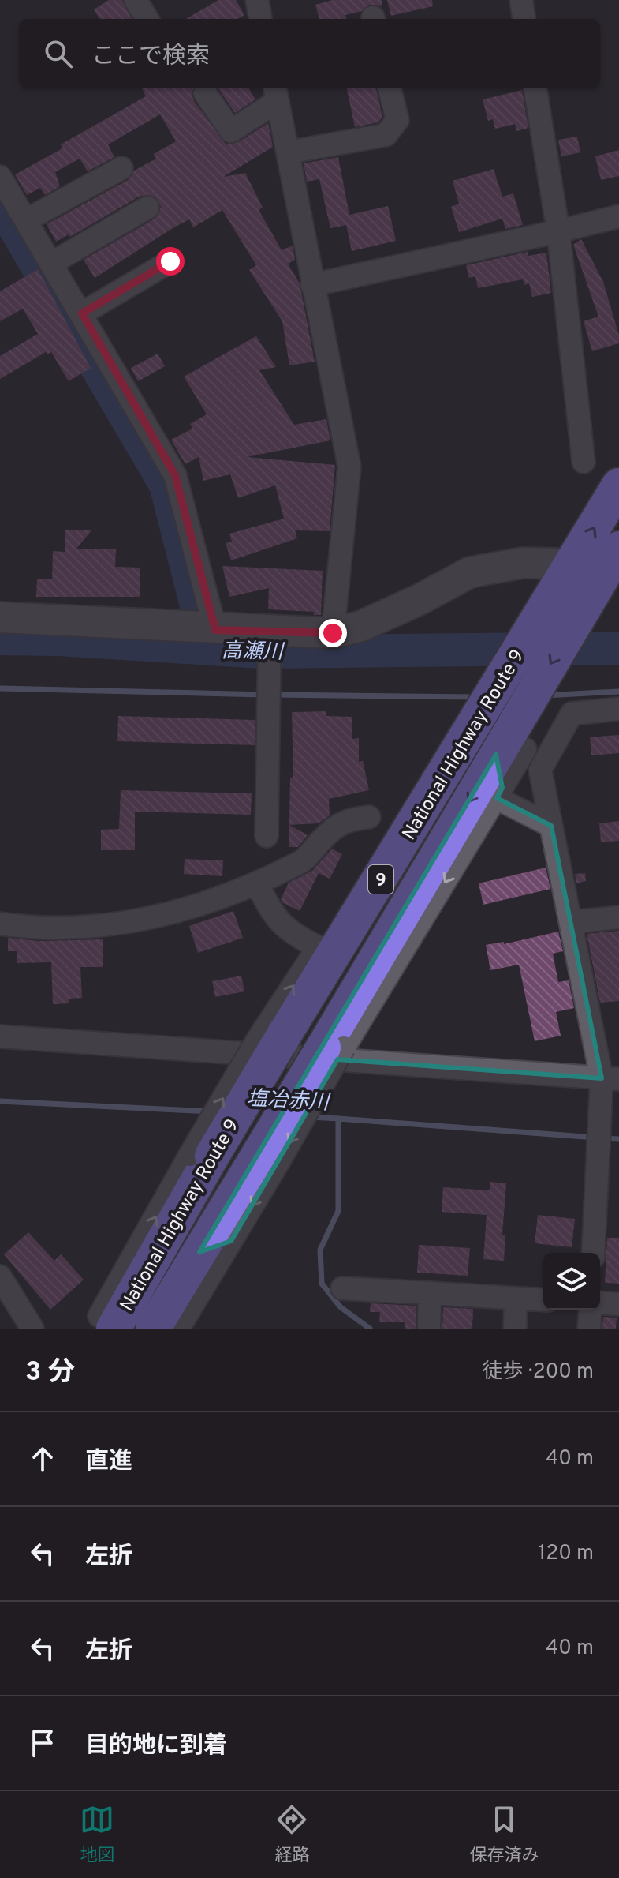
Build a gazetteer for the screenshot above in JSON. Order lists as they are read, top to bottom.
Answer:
{
  "streets": {
    "highway": ["National Highway Route 9", "9"]
  },
  "water": ["高瀬川", "塩冶赤川"],
  "page": {
    "search": "ここで検索",
    "heading": ["3 分", "徒歩 · 200 m"],
    "list": [
      ["直進", "40 m"],
      ["左折", "120 m"],
      ["左折", "40 m"],
      "目的地に到着"
    ],
    "nav": ["地図", "経路", "保存済み"]
  }
}
